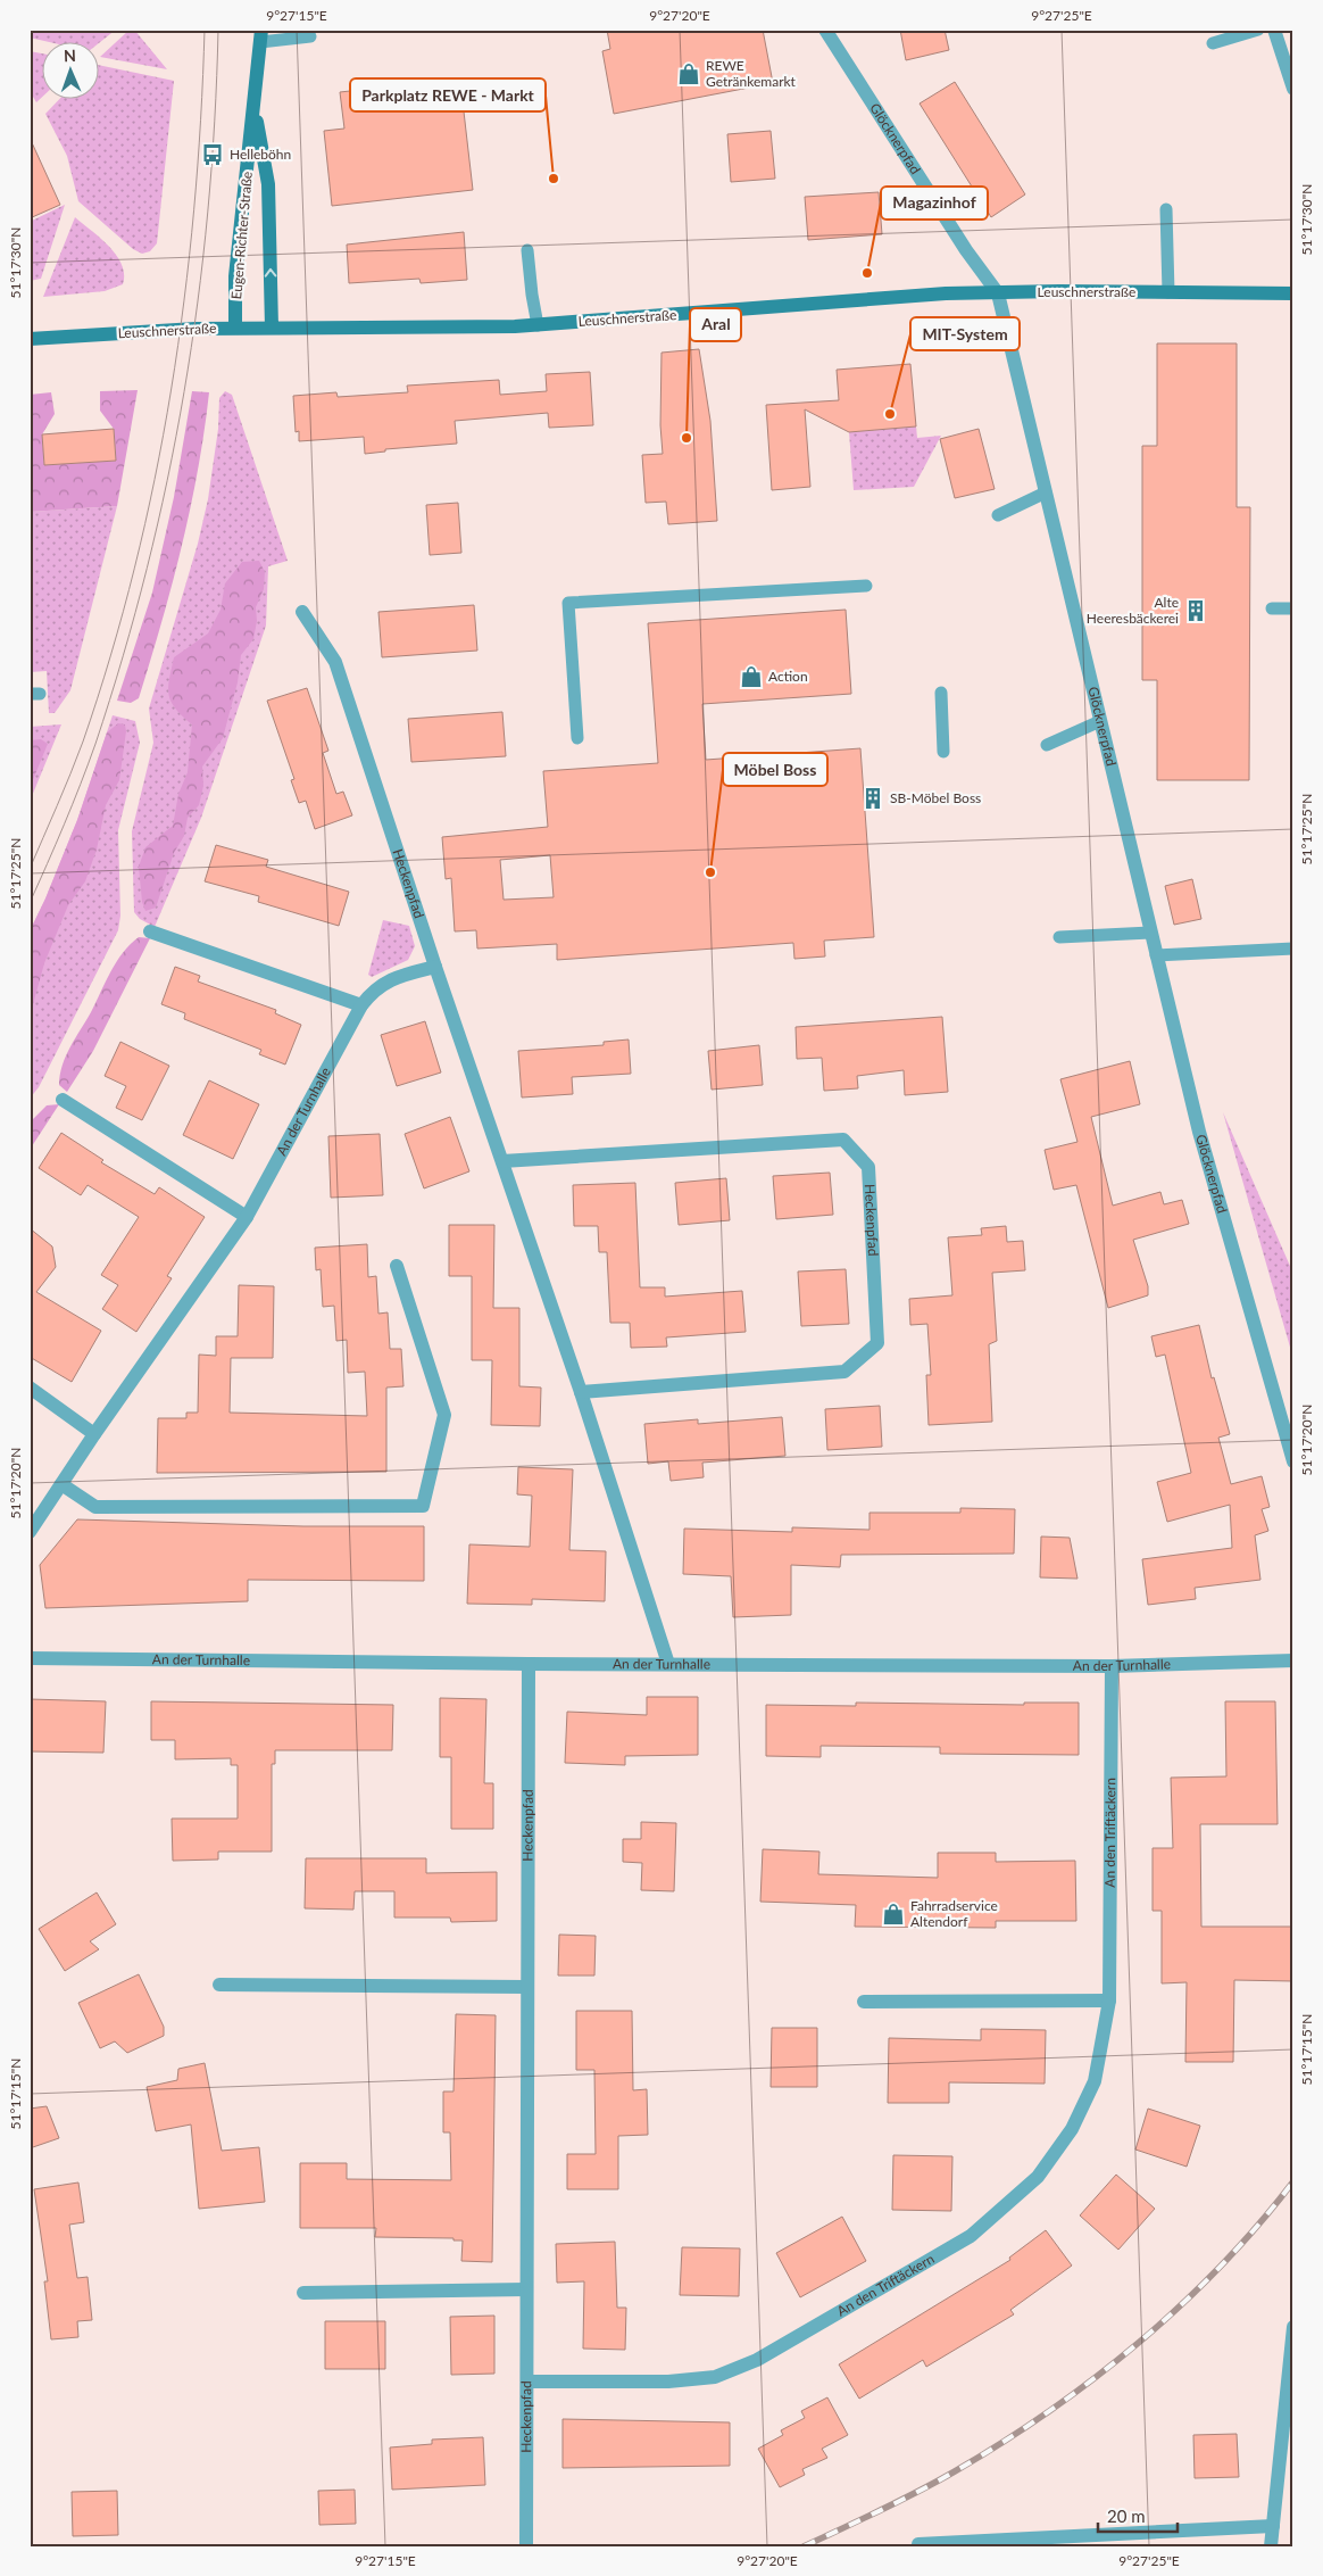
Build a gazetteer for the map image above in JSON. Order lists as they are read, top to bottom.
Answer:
{
  "streets": {
    "main road": ["Eugen-Richter-Straße", "Leuschnerstraße"],
    "street": [
      "Glöcknerpfad",
      "Heckenpfad",
      "An der Turnhalle",
      "An den Triftäckern"
    ]
  },
  "crossings": [
    ["Glöcknerpfad", "Leuschnerstraße"],
    ["Eugen-Richter-Straße", "Leuschnerstraße"],
    ["Heckenpfad", "An der Turnhalle"],
    ["Heckenpfad", "An den Triftäckern"],
    ["An der Turnhalle", "An den Triftäckern"]
  ],
  "places": {
    "shop": ["REWE Getränkemarkt", "Action", "Fahrradservice Altendorf"],
    "bus stop": ["Helleböhn"],
    "other": [
      "Parkplatz REWE - Markt",
      "Magazinhof",
      "MIT-System",
      "Aral",
      "Möbel Boss"
    ],
    "building": ["Alte Heeresbäckerei", "SB-Möbel Boss"]
  },
  "scale_bar": "20 m",
  "north": "top",
  "coordinates": [
    "9°27'15\"E",
    "9°27'20\"E",
    "9°27'25\"E",
    "51°17'30\"N",
    "51°17'25\"N",
    "51°17'20\"N",
    "51°17'15\"N"
  ]
}
